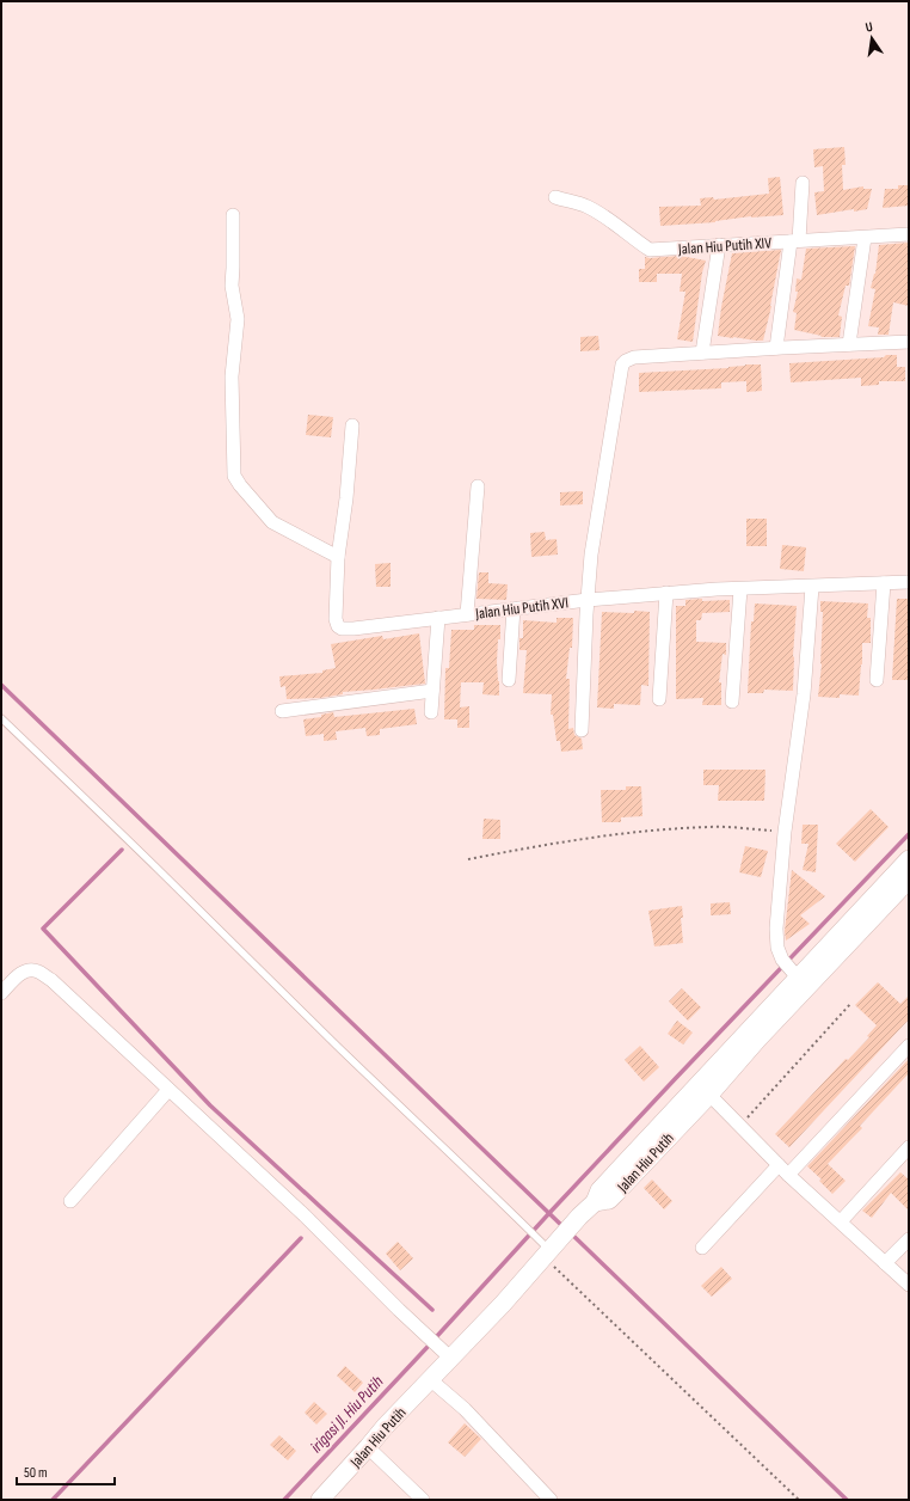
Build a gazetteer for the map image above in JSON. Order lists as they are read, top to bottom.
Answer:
{
  "streets": {
    "street": ["Jalan Hiu Putih XIV", "Jalan Hiu Putih XVI", "Jalan Hiu Putih"]
  },
  "water": ["irigasi Jl. Hiu Putih"],
  "scale_bar": "50 m",
  "north": "top"
}
